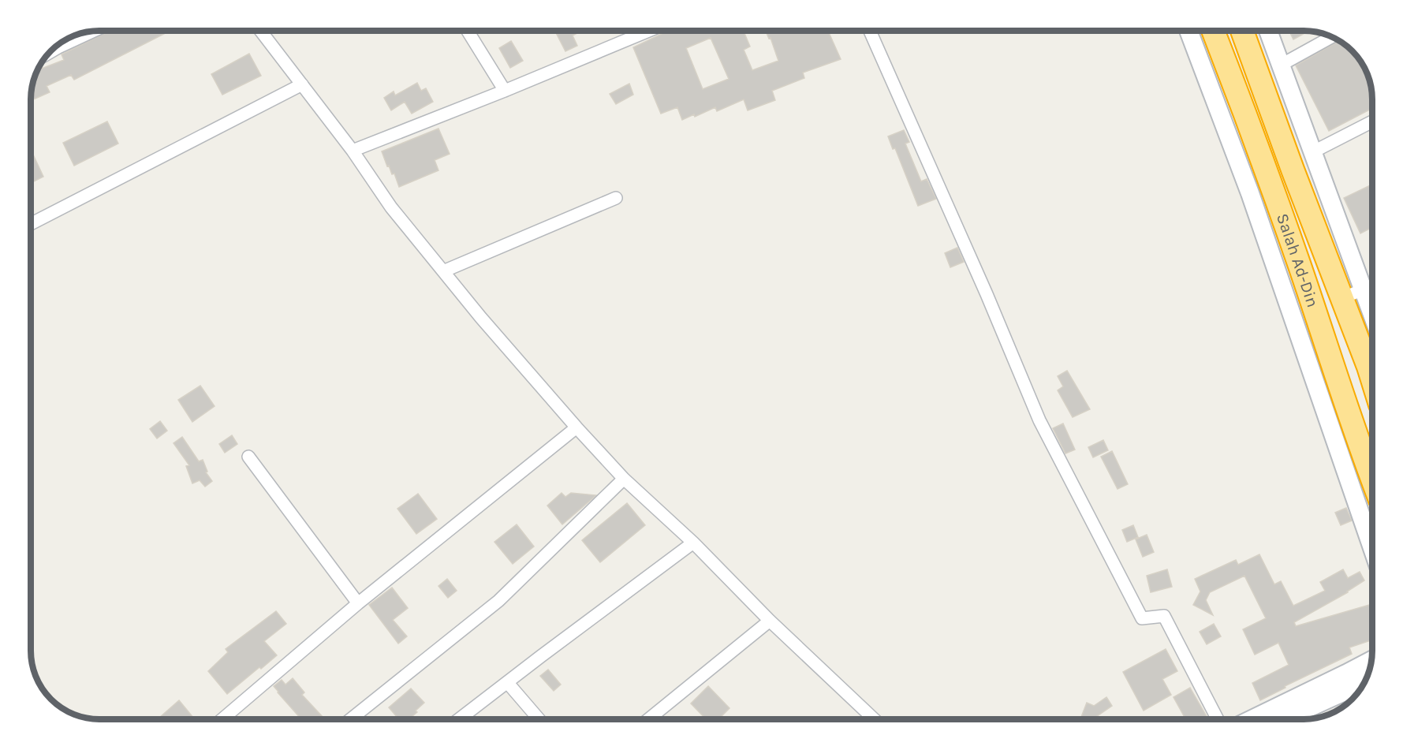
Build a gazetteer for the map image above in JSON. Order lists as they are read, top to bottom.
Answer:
{
  "streets": {
    "highway": ["Salah Ad-Din"]
  }
}
